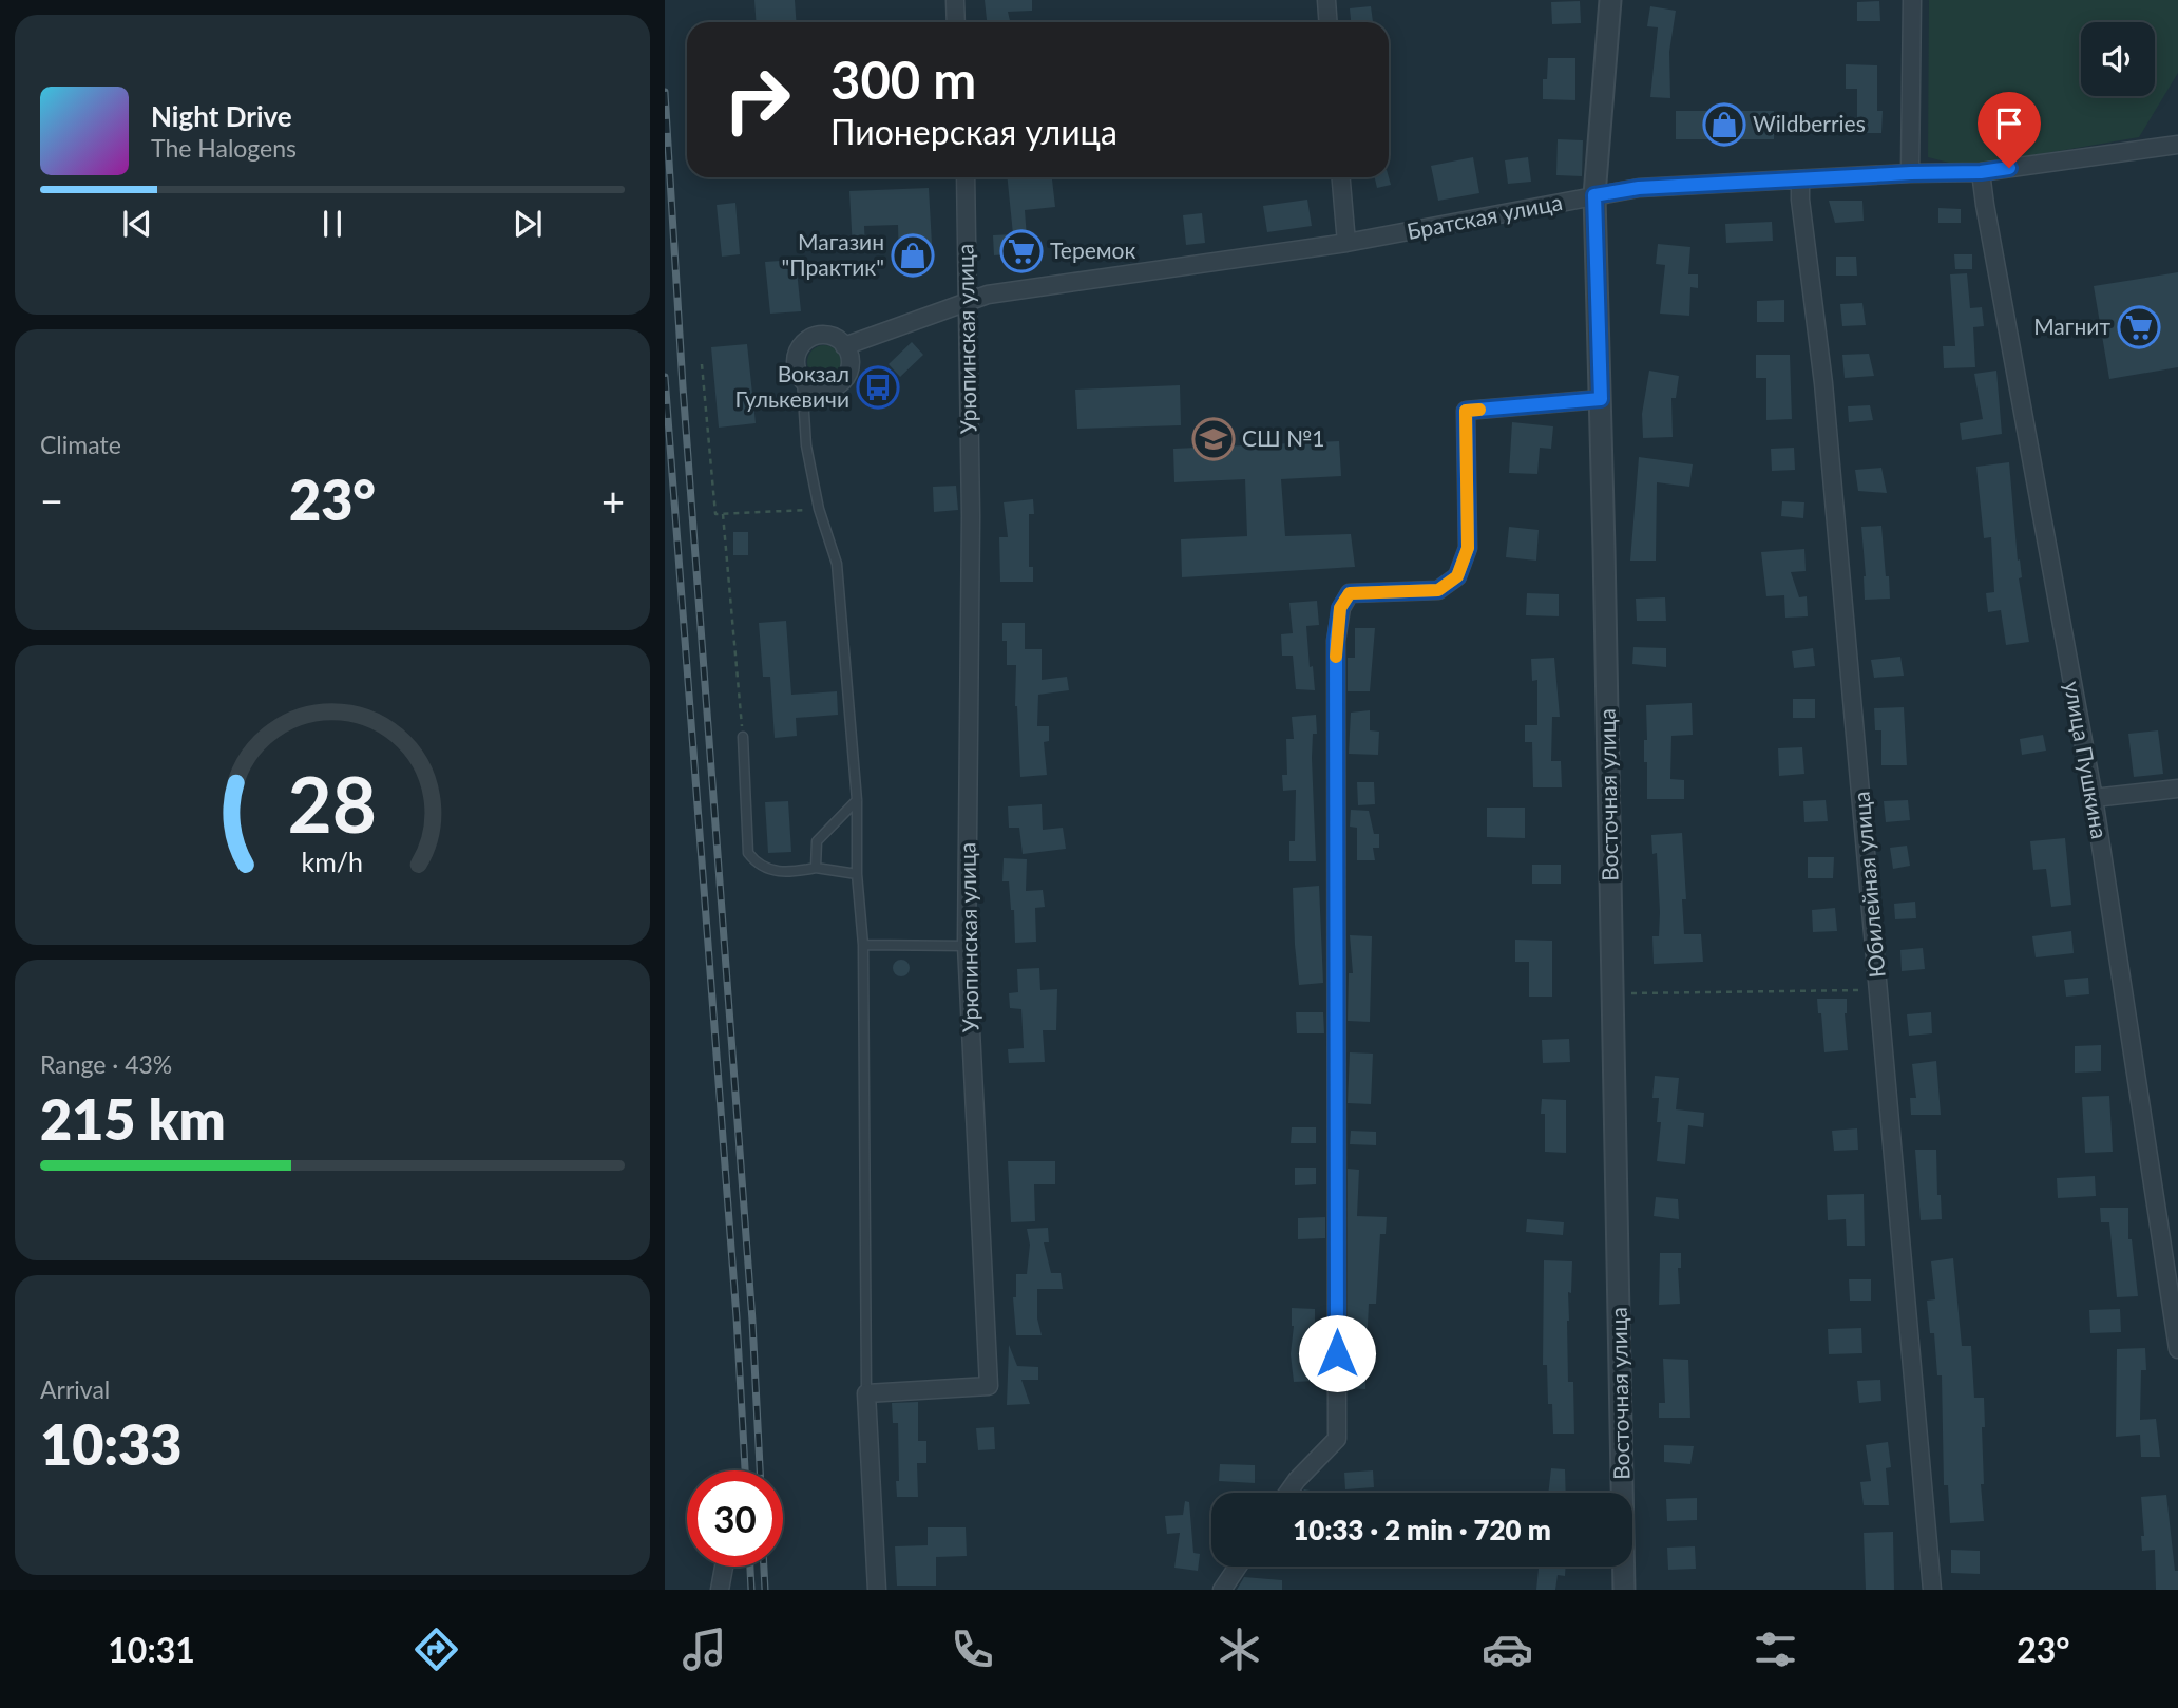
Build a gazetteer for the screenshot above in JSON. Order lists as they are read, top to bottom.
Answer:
{
  "streets": {
    "street": [
      "Братская улица",
      "Урюпинская улица",
      "улица Пушкина",
      "Восточная улица",
      "Юбилейная улица"
    ]
  },
  "crossings": [
    ["Братская улица", "Урюпинская улица"],
    ["Братская улица", "улица Пушкина"],
    ["Братская улица", "Восточная улица"],
    ["Братская улица", "Юбилейная улица"]
  ],
  "places": {
    "shop": ["Wildberries", "Магазин \"Практик\""],
    "supermarket": ["Теремок", "Магнит"],
    "bus stop": ["Вокзал Гулькевичи"],
    "school or university": ["СШ №1"]
  },
  "page": {
    "turn": ["300 m", "Пионерская улица"],
    "song": ["Night Drive", "The Halogens"],
    "tile": [
      "Climate",
      ["Range · 43%", "215 km"],
      ["Arrival", "10:33"]
    ],
    "heat": ["−", "23°", "+"],
    "limit": "30",
    "trip": "10:33 · 2 min · 720 m",
    "tabs": ["10:31", "23°"],
    "gauge": ["28", "km/h"]
  }
}
